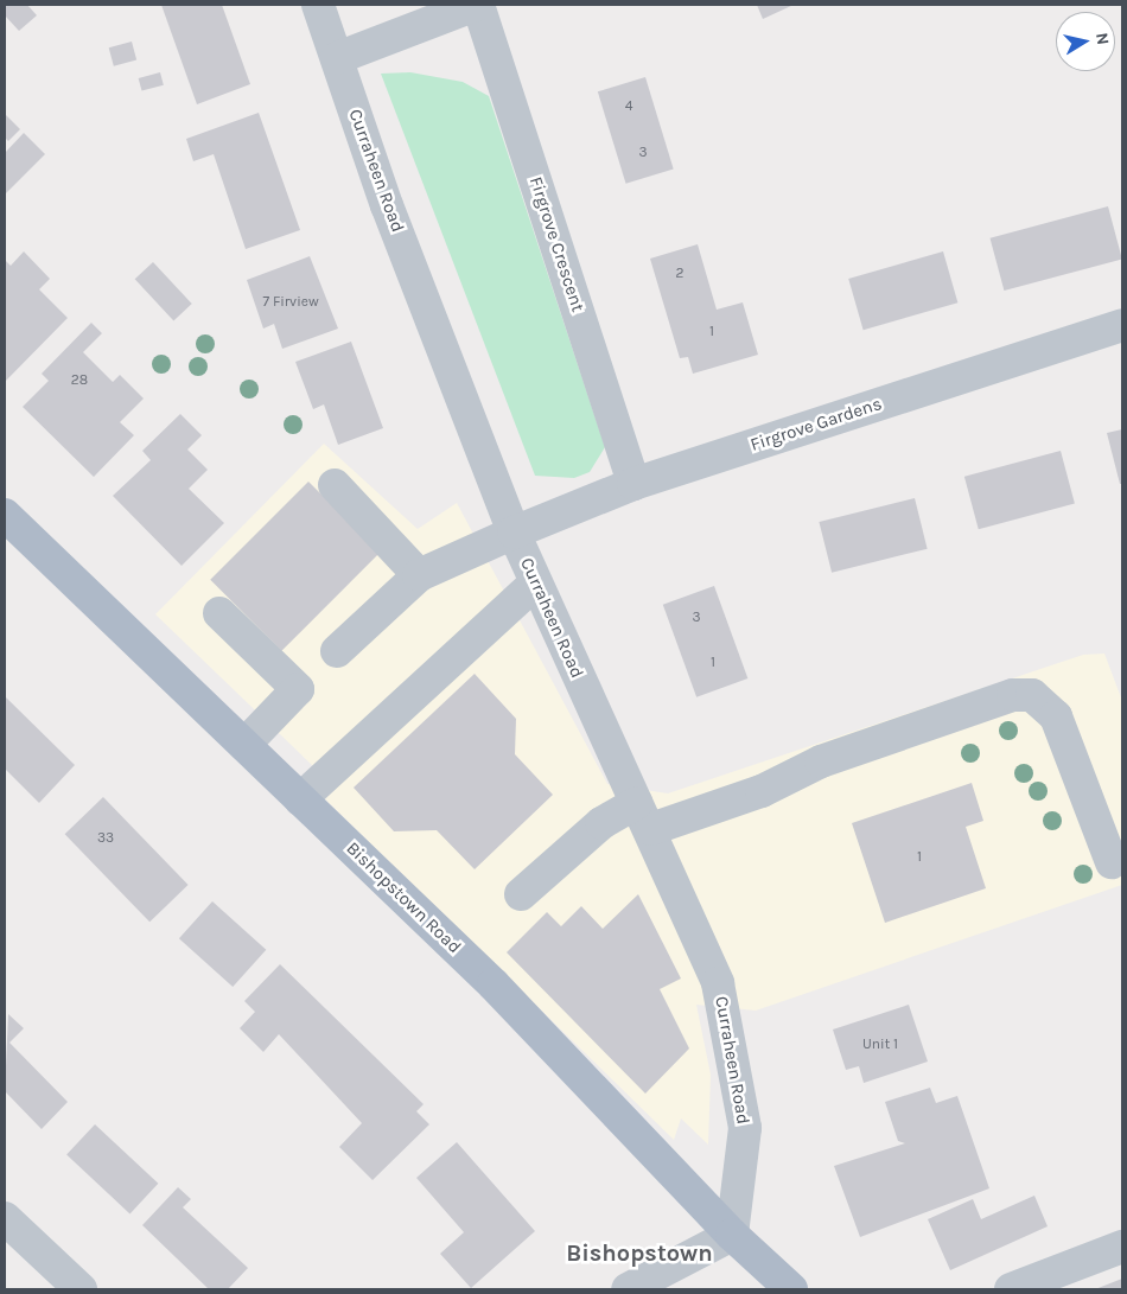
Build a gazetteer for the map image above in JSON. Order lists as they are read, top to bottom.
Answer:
{
  "streets": {
    "main road": ["Bishopstown Road"],
    "street": ["Curraheen Road", "Firgrove Crescent", "Firgrove Gardens"]
  },
  "crossings": [
    ["Curraheen Road", "Firgrove Gardens"],
    ["Curraheen Road", "Bishopstown Road"],
    ["Firgrove Crescent", "Firgrove Gardens"]
  ],
  "districts": ["Bishopstown"],
  "house_numbers": [
    "4",
    "3",
    "2",
    "7 Firview",
    "1",
    "28",
    "3",
    "1",
    "33",
    "1",
    "Unit 1"
  ],
  "north": "right"
}
